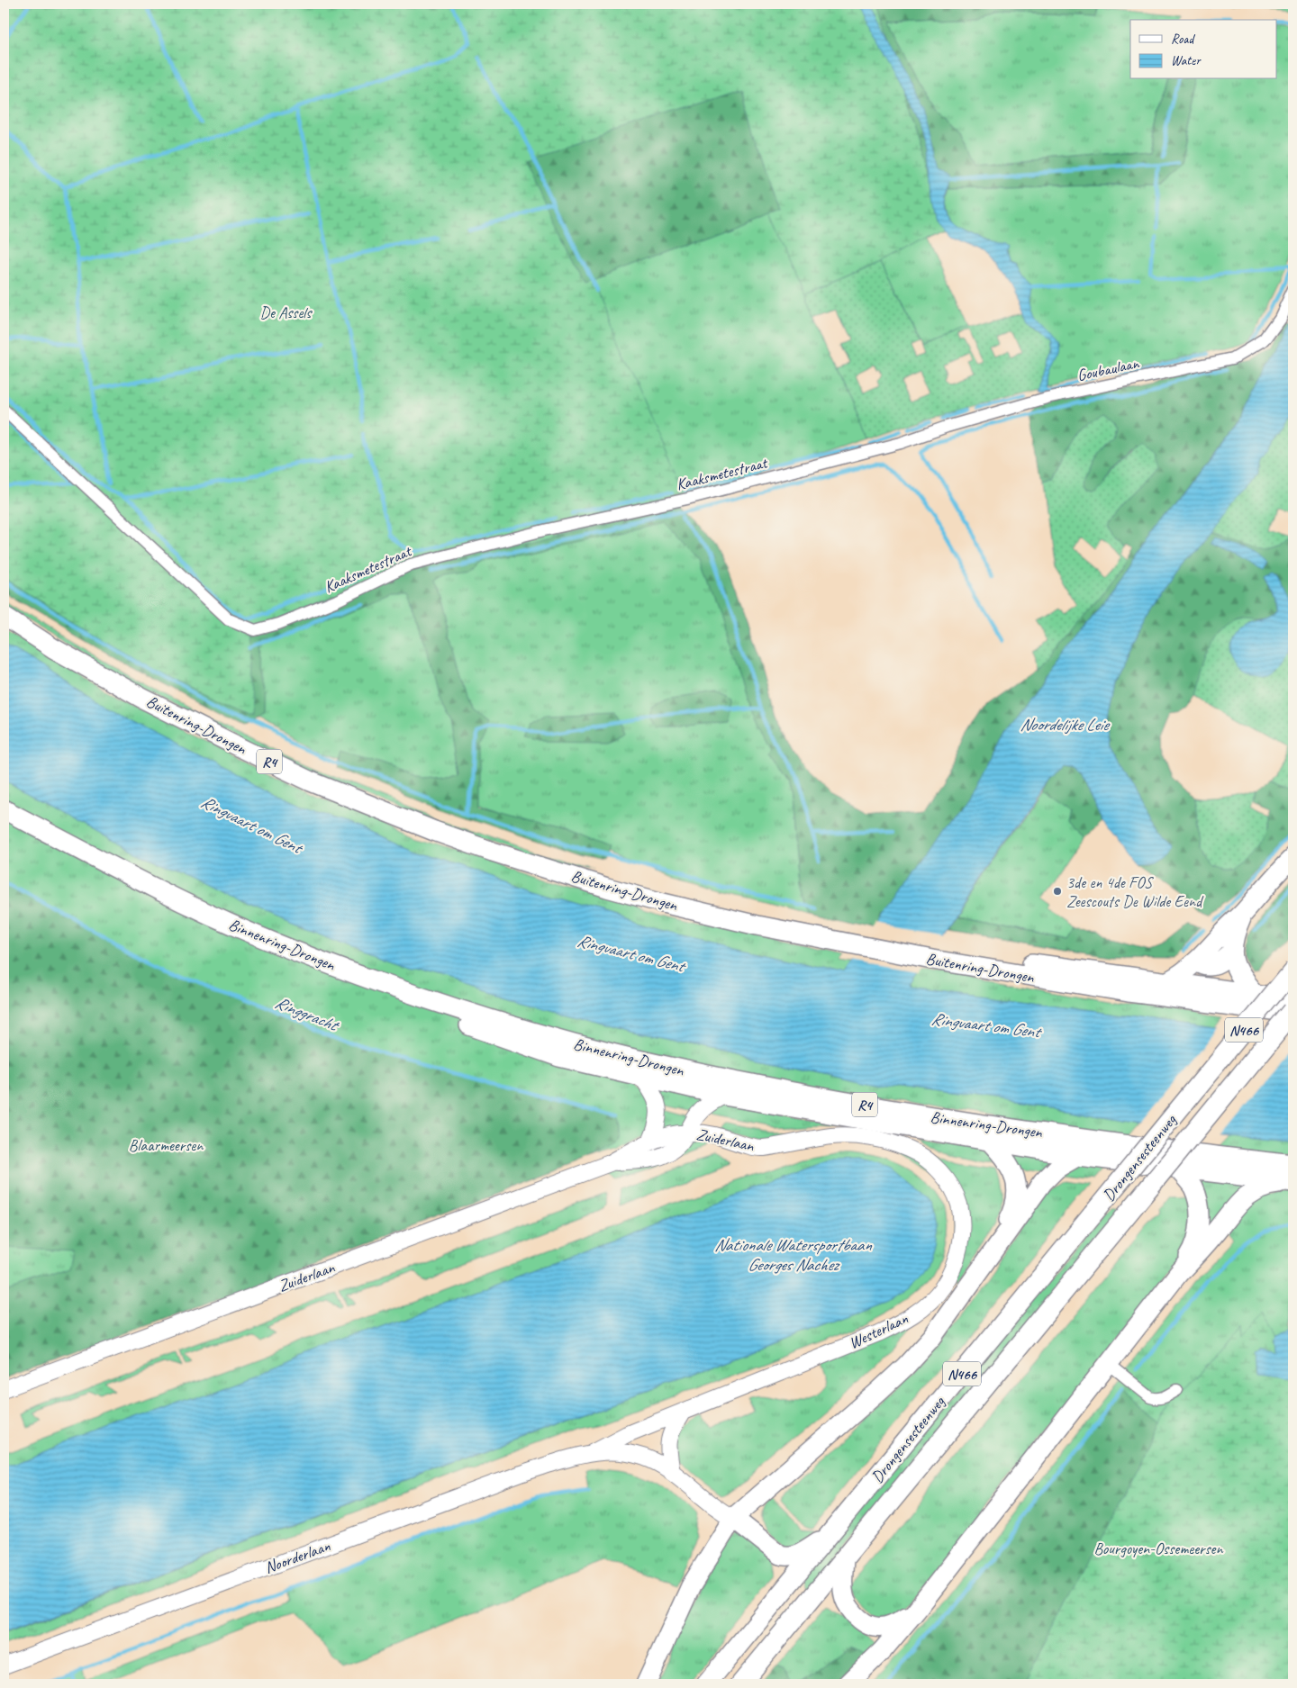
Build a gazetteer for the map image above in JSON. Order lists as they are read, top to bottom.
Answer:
{
  "streets": {
    "highway": [
      "Buitenring-Drongen",
      "R4",
      "Binnenring-Drongen",
      "N466",
      "Drongensesteenweg"
    ],
    "street": [
      "Goubaulaan",
      "Kaaksmetestraat",
      "Zuiderlaan",
      "Westerlaan",
      "Noorderlaan"
    ]
  },
  "crossings": [
    ["Goubaulaan", "Kaaksmetestraat"],
    ["Buitenring-Drongen", "Drongensesteenweg"],
    ["Zuiderlaan", "Westerlaan"],
    ["Westerlaan", "Noorderlaan"]
  ],
  "water": [
    "Noordelijke Leie",
    "Ringvaart om Gent",
    "Ringgracht",
    "Nationale Watersportbaan Georges Nachez"
  ],
  "parks": ["De Assels", "Blaarmeersen", "Bourgoyen-Ossemeersen"],
  "places": ["3de en 4de FOS Zeescouts De Wilde Eend"],
  "legend": ["Road", "Water"]
}
